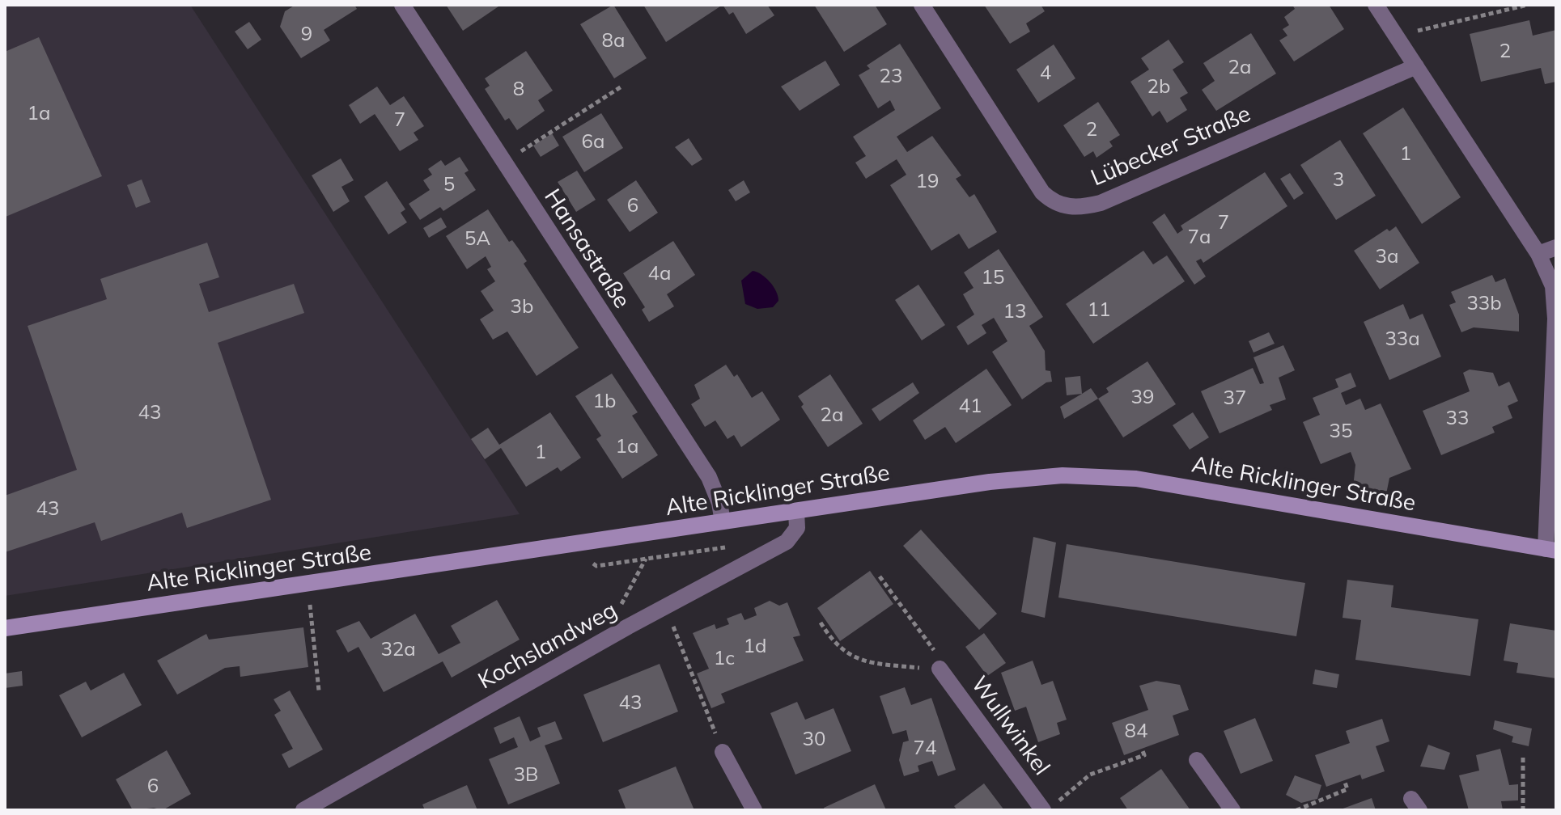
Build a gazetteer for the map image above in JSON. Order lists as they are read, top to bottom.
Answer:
{
  "streets": {
    "main road": ["Alte Ricklinger Straße"],
    "street": [
      "Lübecker Straße",
      "Hansastraße",
      "Kochslandweg",
      "Wullwinkel"
    ]
  },
  "crossings": [
    ["Hansastraße", "Alte Ricklinger Straße"],
    ["Alte Ricklinger Straße", "Kochslandweg"]
  ],
  "house_numbers": [
    "9",
    "8a",
    "2",
    "2a",
    "4",
    "23",
    "2b",
    "8",
    "1a",
    "7",
    "2",
    "6a",
    "1",
    "3",
    "19",
    "5",
    "6",
    "7",
    "7a",
    "5A",
    "3a",
    "4a",
    "15",
    "33b",
    "3b",
    "11",
    "13",
    "33a",
    "39",
    "37",
    "1b",
    "41",
    "43",
    "2a",
    "33",
    "35",
    "1a",
    "1",
    "43",
    "1d",
    "32a",
    "1c",
    "43",
    "84",
    "30",
    "74",
    "3B",
    "6"
  ]
}
